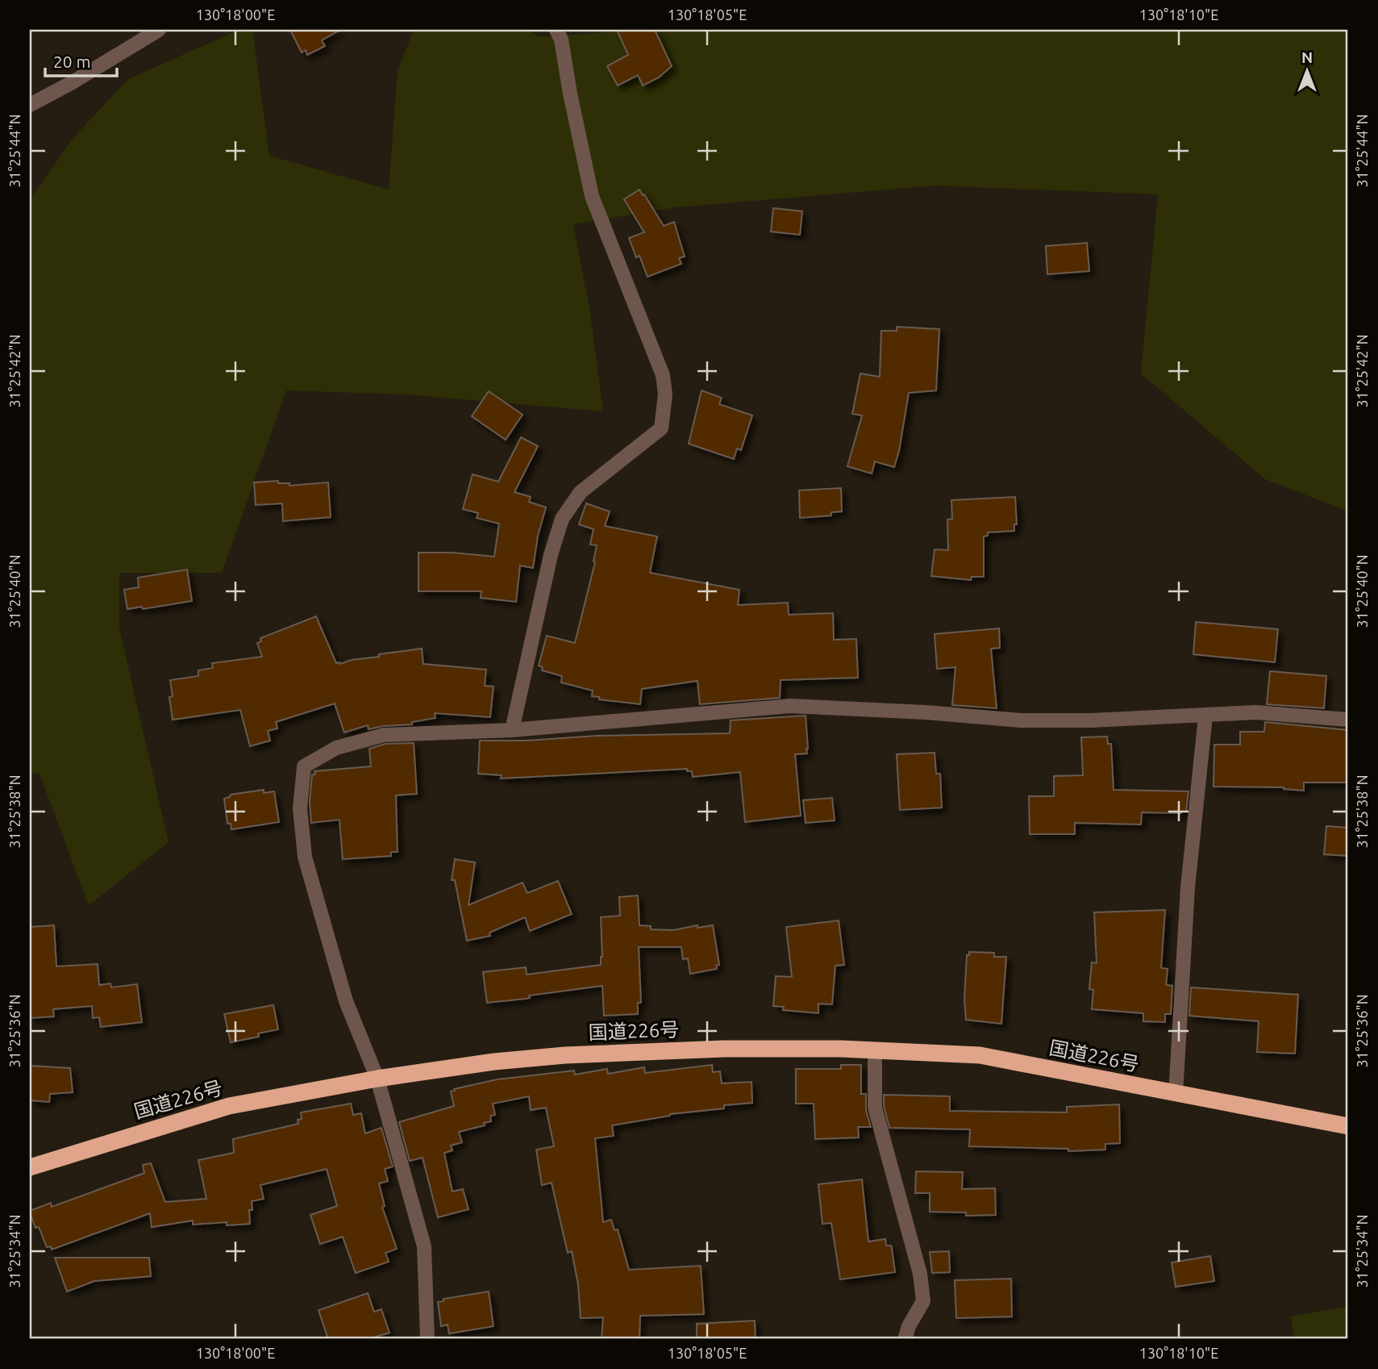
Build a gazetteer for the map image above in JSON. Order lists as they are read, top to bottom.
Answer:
{
  "streets": {
    "highway": ["国道226号"]
  },
  "scale_bar": "20 m",
  "north": "top",
  "coordinates": [
    "130°18'00\"E",
    "130°18'05\"E",
    "130°18'10\"E",
    "31°25'44\"N",
    "31°25'42\"N",
    "31°25'40\"N",
    "31°25'38\"N",
    "31°25'36\"N",
    "31°25'34\"N"
  ]
}
